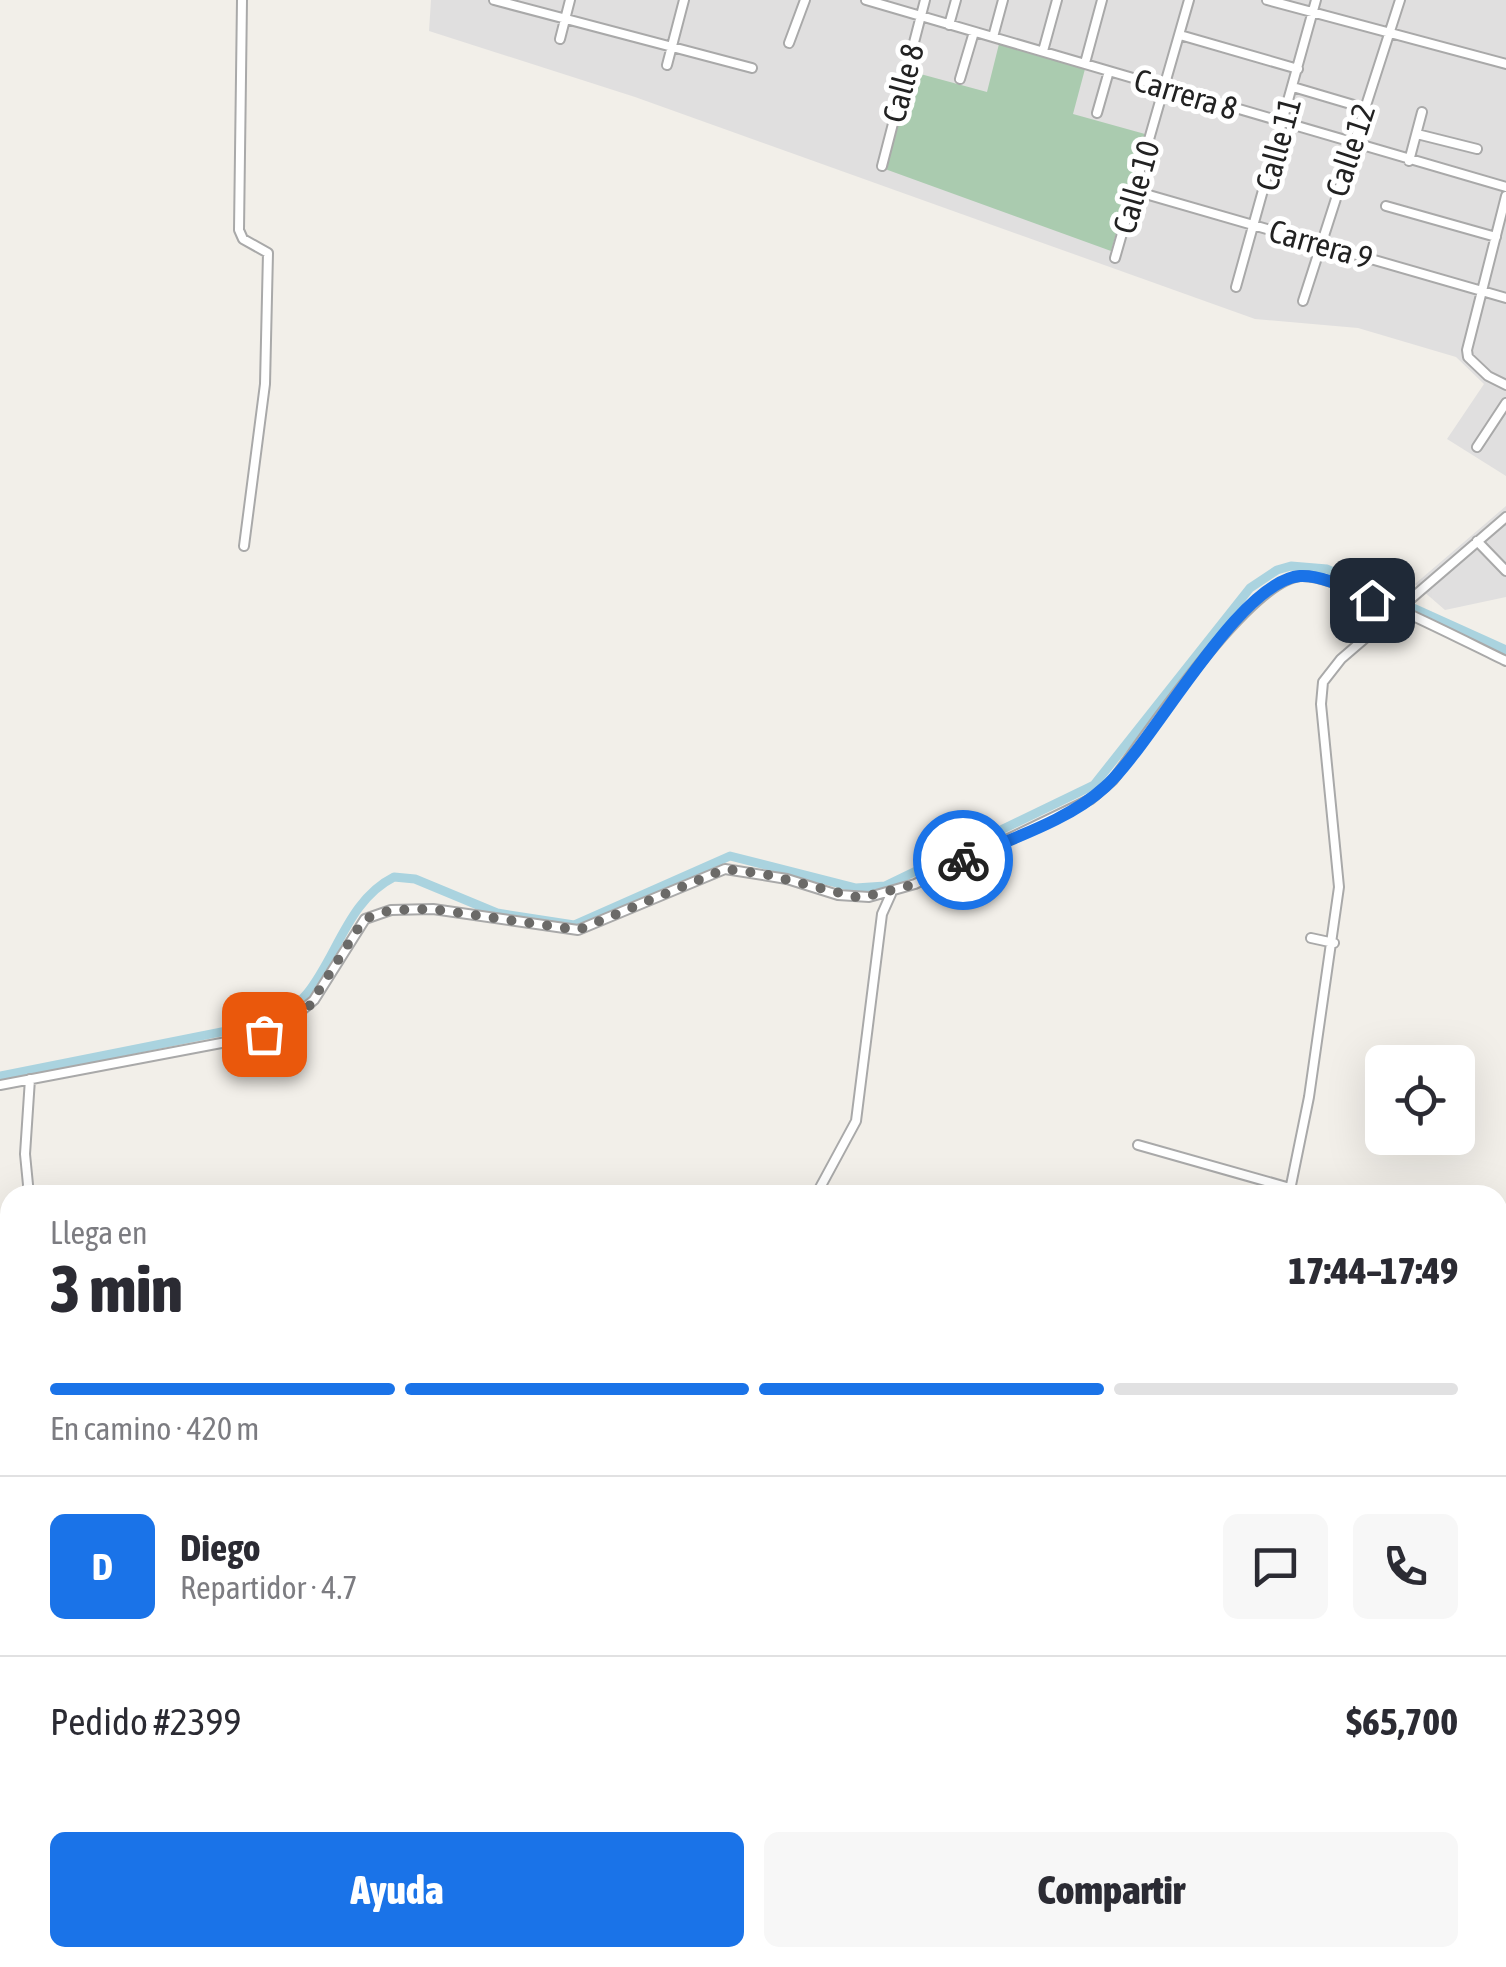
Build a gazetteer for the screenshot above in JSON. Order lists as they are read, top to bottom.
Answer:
{
  "streets": {
    "street": [
      "Calle 8",
      "Carrera 8",
      "Calle 11",
      "Calle 12",
      "Calle 10",
      "Carrera 9"
    ]
  },
  "crossings": [
    ["Calle 8", "Carrera 8"],
    ["Carrera 8", "Calle 11"],
    ["Carrera 8", "Calle 12"],
    ["Carrera 8", "Calle 10"],
    ["Calle 11", "Carrera 9"],
    ["Calle 12", "Carrera 9"],
    ["Calle 10", "Carrera 9"]
  ],
  "page": {
    "heading": ["3 min", "Llega en", "17:44–17:49"],
    "panel": [
      "Diego",
      "Repartidor · 4.7",
      "Pedido #2399",
      "$65,700"
    ],
    "bar": "En camino · 420 m",
    "round": "D",
    "buttons": ["Ayuda", "Compartir"]
  }
}
